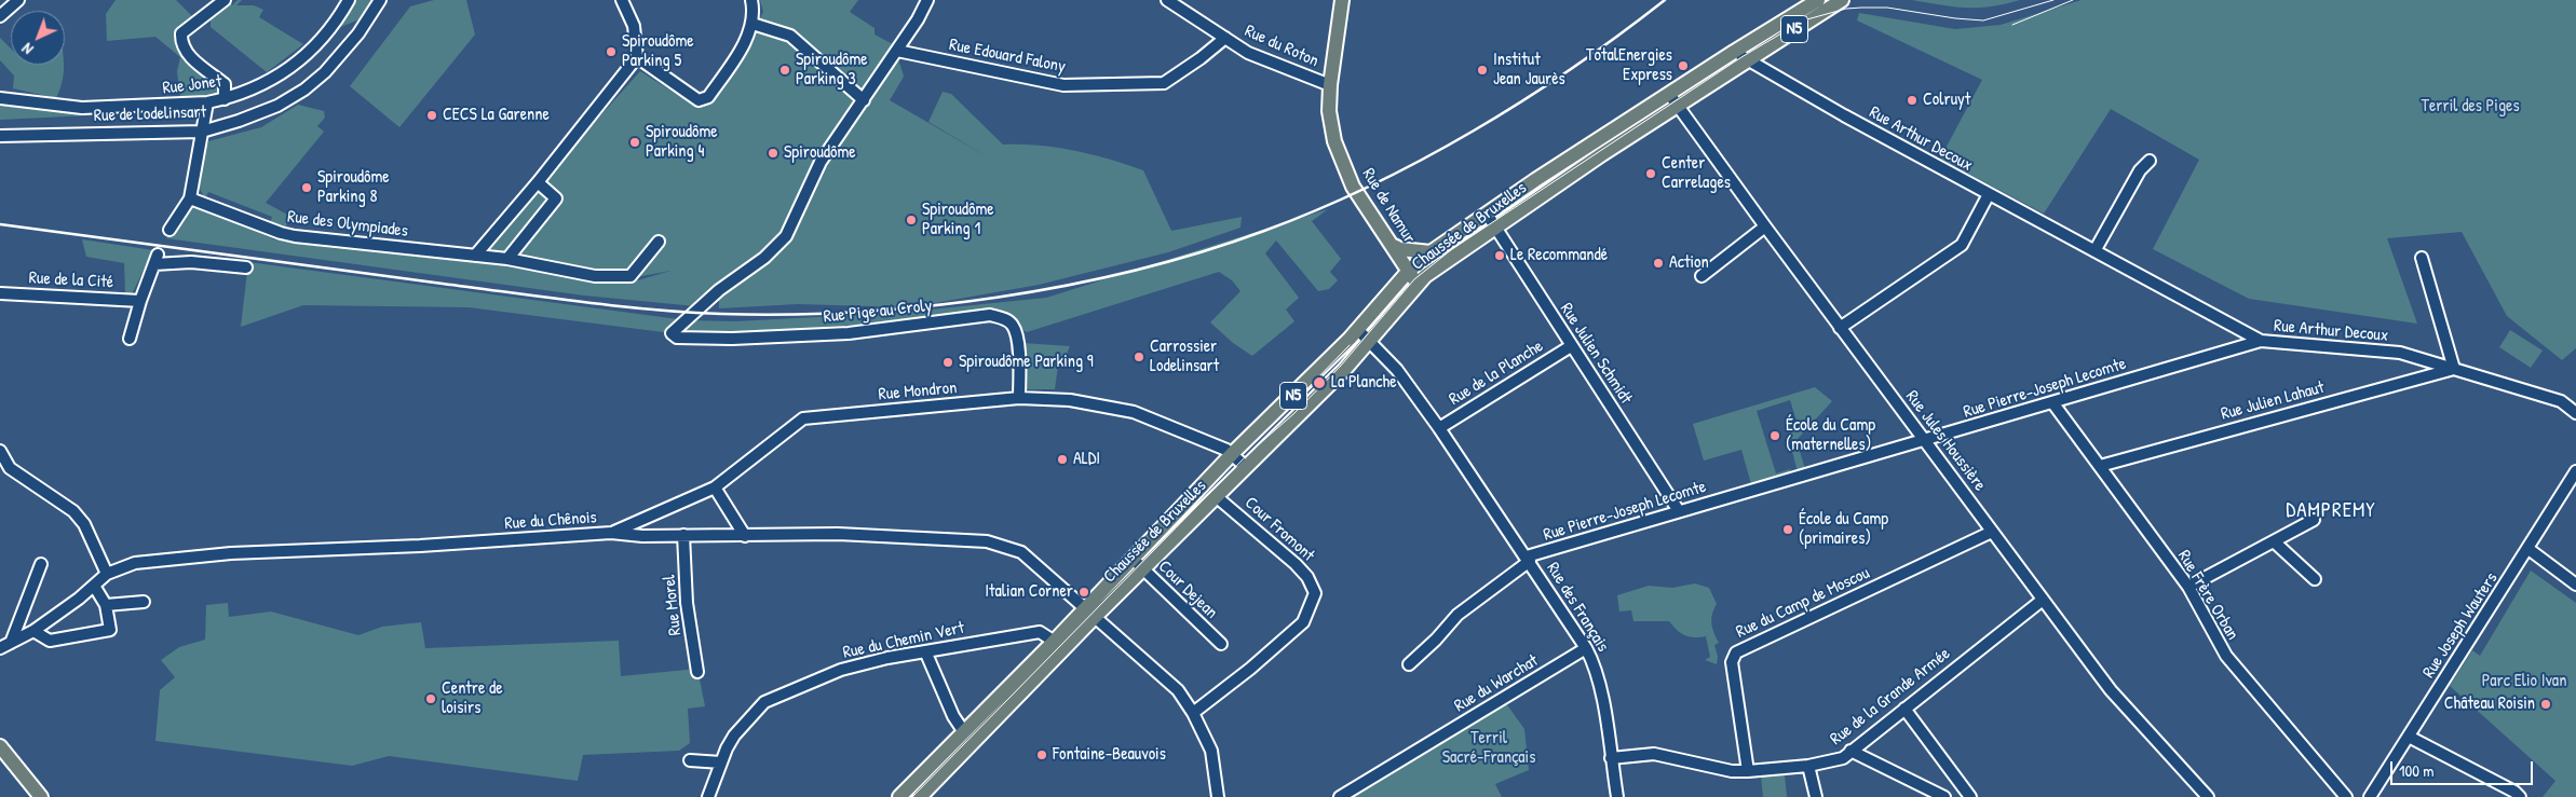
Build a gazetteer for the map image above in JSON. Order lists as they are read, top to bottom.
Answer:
{
  "streets": {
    "main road": ["N5", "Rue de Namur", "Chaussée de Bruxelles"],
    "street": [
      "Rue du Roton",
      "Rue Edouard Falony",
      "Rue Jonet",
      "Rue de Lodelinsart",
      "Rue Arthur Decoux",
      "Rue des Olympiades",
      "Rue de la Cité",
      "Rue Pige au Croly",
      "Rue Julien Schmidt",
      "Rue de la Planche",
      "Rue Pierre-Joseph Lecomte",
      "Rue Mondron",
      "Rue Julien Lahaut",
      "Rue Jules Houssière",
      "Rue du Chênois",
      "Cour Fromont",
      "Cour Dejean",
      "Rue Frère Orban",
      "Rue du Camp de Moscou",
      "Rue Morel",
      "Rue des Français",
      "Rue Joseph Wauters",
      "Rue du Chemin Vert",
      "Rue du Warchat",
      "Rue de la Grande Armée"
    ]
  },
  "crossings": [
    ["Rue du Roton", "Rue Edouard Falony"],
    ["Rue du Roton", "Rue de Namur"],
    ["Rue Arthur Decoux", "Chaussée de Bruxelles"],
    ["Rue Arthur Decoux", "Rue Pierre-Joseph Lecomte"],
    ["Rue Arthur Decoux", "Rue Julien Lahaut"],
    ["Rue de Namur", "Chaussée de Bruxelles"],
    ["Chaussée de Bruxelles", "Rue Julien Schmidt"],
    ["Chaussée de Bruxelles", "Rue Mondron"],
    ["Chaussée de Bruxelles", "Rue Jules Houssière"],
    ["Chaussée de Bruxelles", "Rue du Chênois"],
    ["Chaussée de Bruxelles", "Cour Fromont"],
    ["Chaussée de Bruxelles", "Cour Dejean"],
    ["Chaussée de Bruxelles", "Rue des Français"],
    ["Chaussée de Bruxelles", "Rue du Chemin Vert"],
    ["Rue Pige au Croly", "Rue Mondron"],
    ["Rue Julien Schmidt", "Rue de la Planche"],
    ["Rue Julien Schmidt", "Rue Pierre-Joseph Lecomte"],
    ["Rue de la Planche", "Rue des Français"],
    ["Rue Pierre-Joseph Lecomte", "Rue Jules Houssière"],
    ["Rue Pierre-Joseph Lecomte", "Rue Frère Orban"],
    ["Rue Pierre-Joseph Lecomte", "Rue des Français"],
    ["Rue Mondron", "Rue du Chênois"],
    ["Rue Julien Lahaut", "Rue Frère Orban"],
    ["Rue Jules Houssière", "Rue du Camp de Moscou"],
    ["Rue Jules Houssière", "Rue de la Grande Armée"],
    ["Rue du Chênois", "Rue Morel"],
    ["Rue du Camp de Moscou", "Rue de la Grande Armée"],
    ["Rue des Français", "Rue du Warchat"],
    ["Rue des Français", "Rue de la Grande Armée"]
  ],
  "districts": ["DAMPREMY"],
  "parks": ["Terril des Piges", "Parc Elio Ivan", "Terril Sacré-Français"],
  "places": [
    "Spiroudôme Parking 5",
    "TotalEnergies Express",
    "Spiroudôme Parking 3",
    "Institut Jean Jaurès",
    "Colruyt",
    "CECS La Garenne",
    "Spiroudôme Parking 4",
    "Spiroudôme",
    "Center Carrelages",
    "Spiroudôme Parking 8",
    "Spiroudôme Parking 1",
    "Le Recommandé",
    "Action",
    "Carrossier Lodelinsart",
    "Spiroudôme Parking 9",
    "La Planche",
    "École du Camp (maternelles)",
    "ALDI",
    "École du Camp (primaires)",
    "Italian Corner",
    "Centre de loisirs",
    "Château Roisin",
    "Fontaine-Beauvois"
  ],
  "scale_bar": "100 m",
  "north": "bottom left"
}
